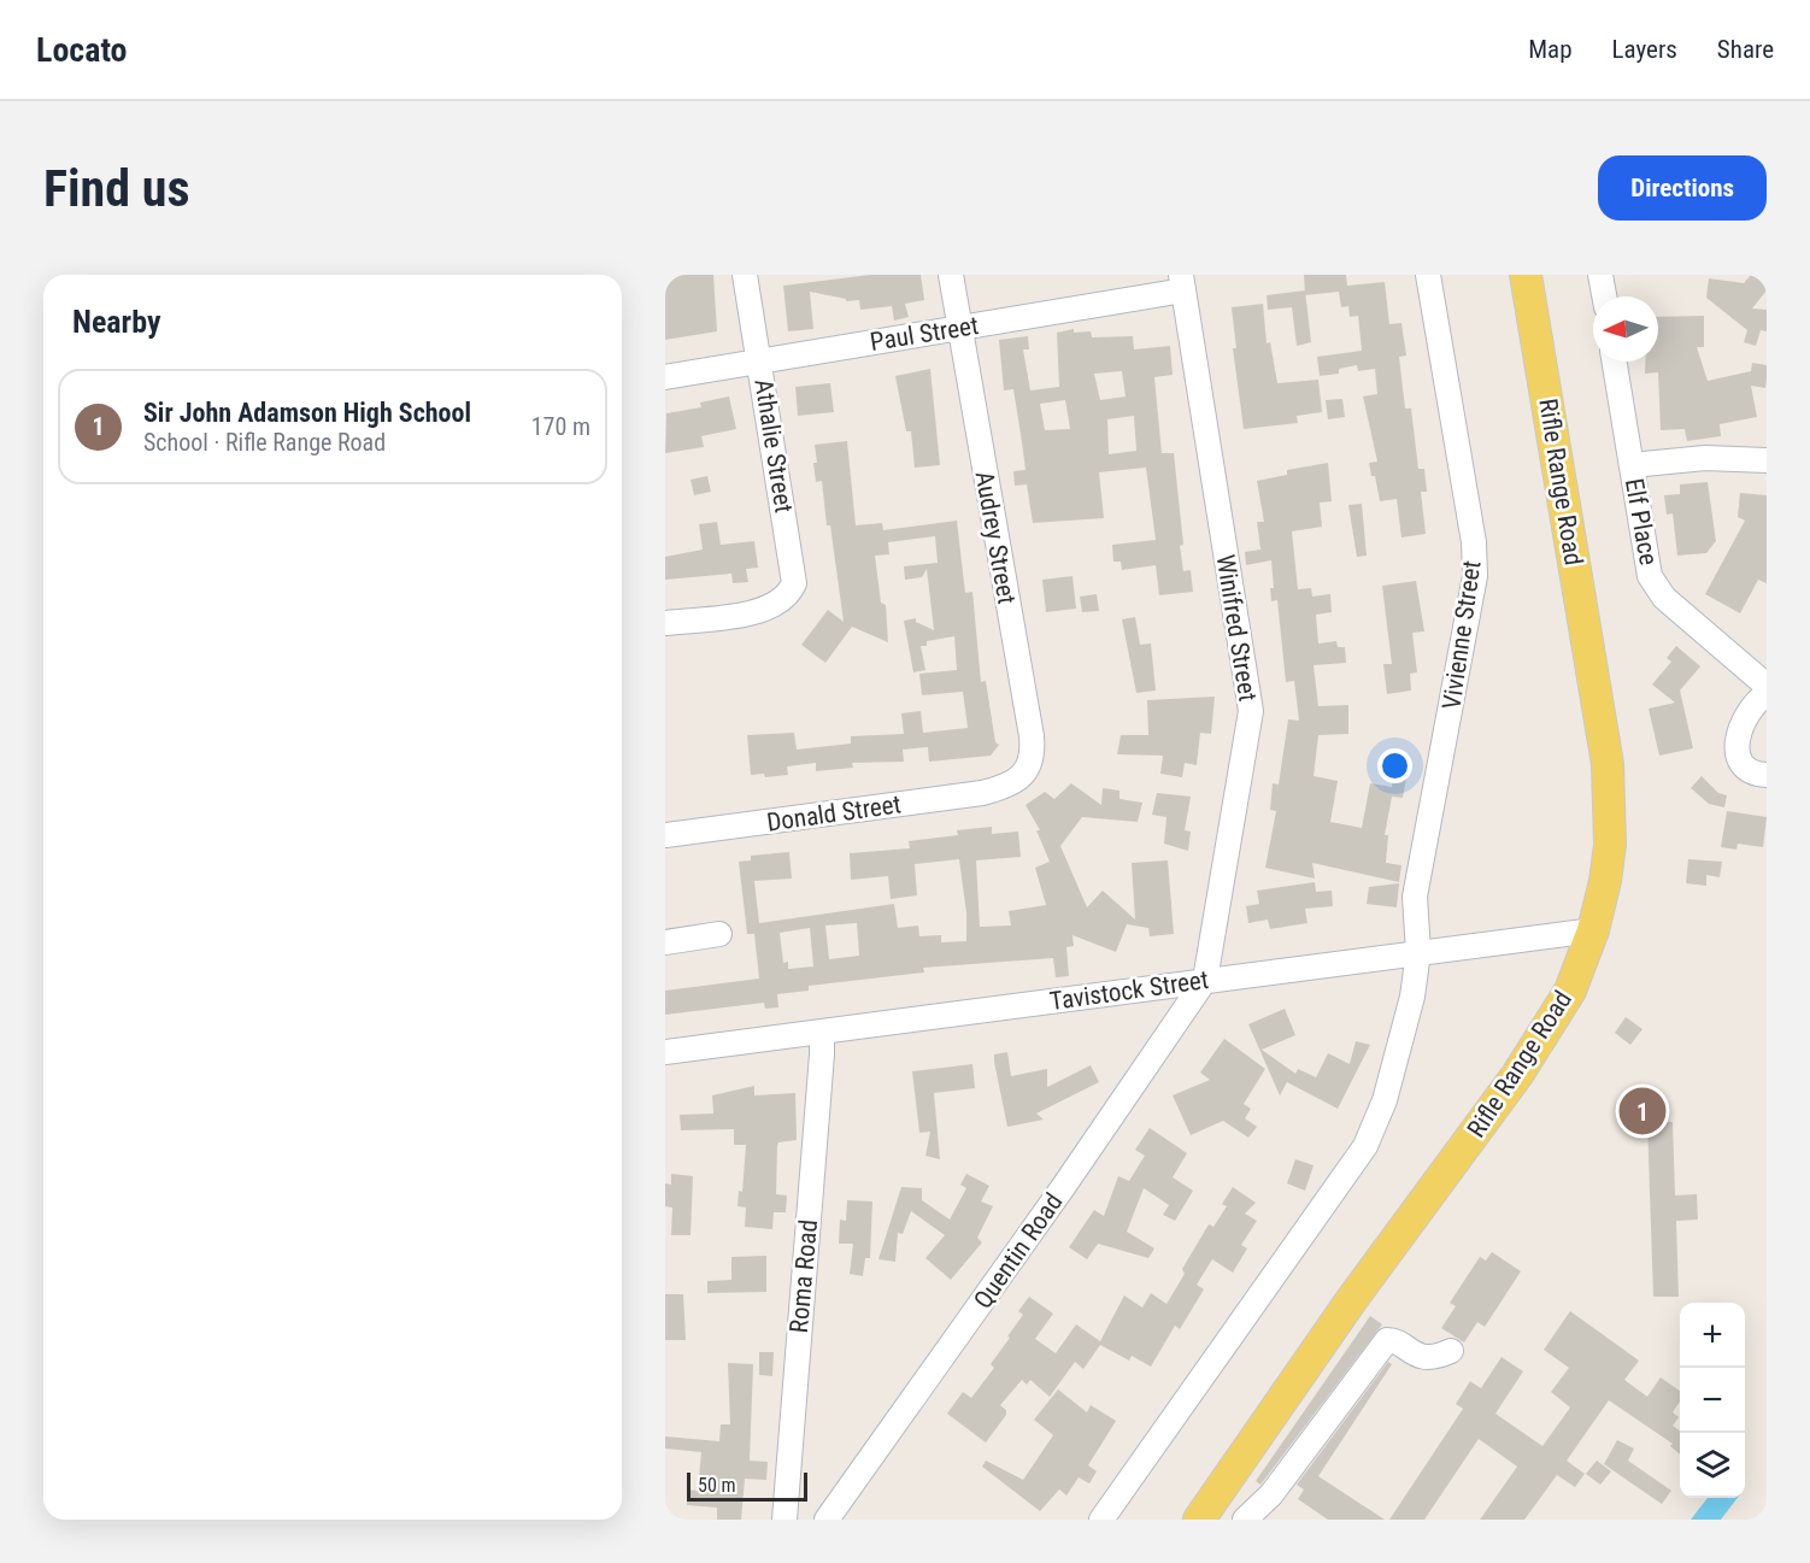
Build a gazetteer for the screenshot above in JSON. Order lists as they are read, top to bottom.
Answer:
{
  "streets": {
    "main road": ["Rifle Range Road"],
    "street": [
      "Paul Street",
      "Athalie Street",
      "Elf Place",
      "Audrey Street",
      "Winifred Street",
      "Vivienne Street",
      "Donald Street",
      "Tavistock Street",
      "Quentin Road",
      "Roma Road"
    ]
  },
  "crossings": [
    ["Paul Street", "Athalie Street"],
    ["Paul Street", "Audrey Street"],
    ["Paul Street", "Winifred Street"],
    ["Rifle Range Road", "Tavistock Street"],
    ["Audrey Street", "Donald Street"],
    ["Winifred Street", "Tavistock Street"],
    ["Winifred Street", "Quentin Road"],
    ["Vivienne Street", "Tavistock Street"],
    ["Tavistock Street", "Quentin Road"],
    ["Tavistock Street", "Roma Road"]
  ],
  "scale_bar": "50 m",
  "north": "left",
  "page": {
    "header": "Locato",
    "nav": ["Map", "Layers", "Share"],
    "buttons": "Directions",
    "title": "Find us",
    "heading": "Nearby",
    "list": [
      {
        "mark": "1",
        "name": "Sir John Adamson High School",
        "note": "School · Rifle Range Road",
        "value": "170 m"
      }
    ],
    "pins": "1",
    "map_buttons": ["+", "−"],
    "scale": "50 m"
  }
}
